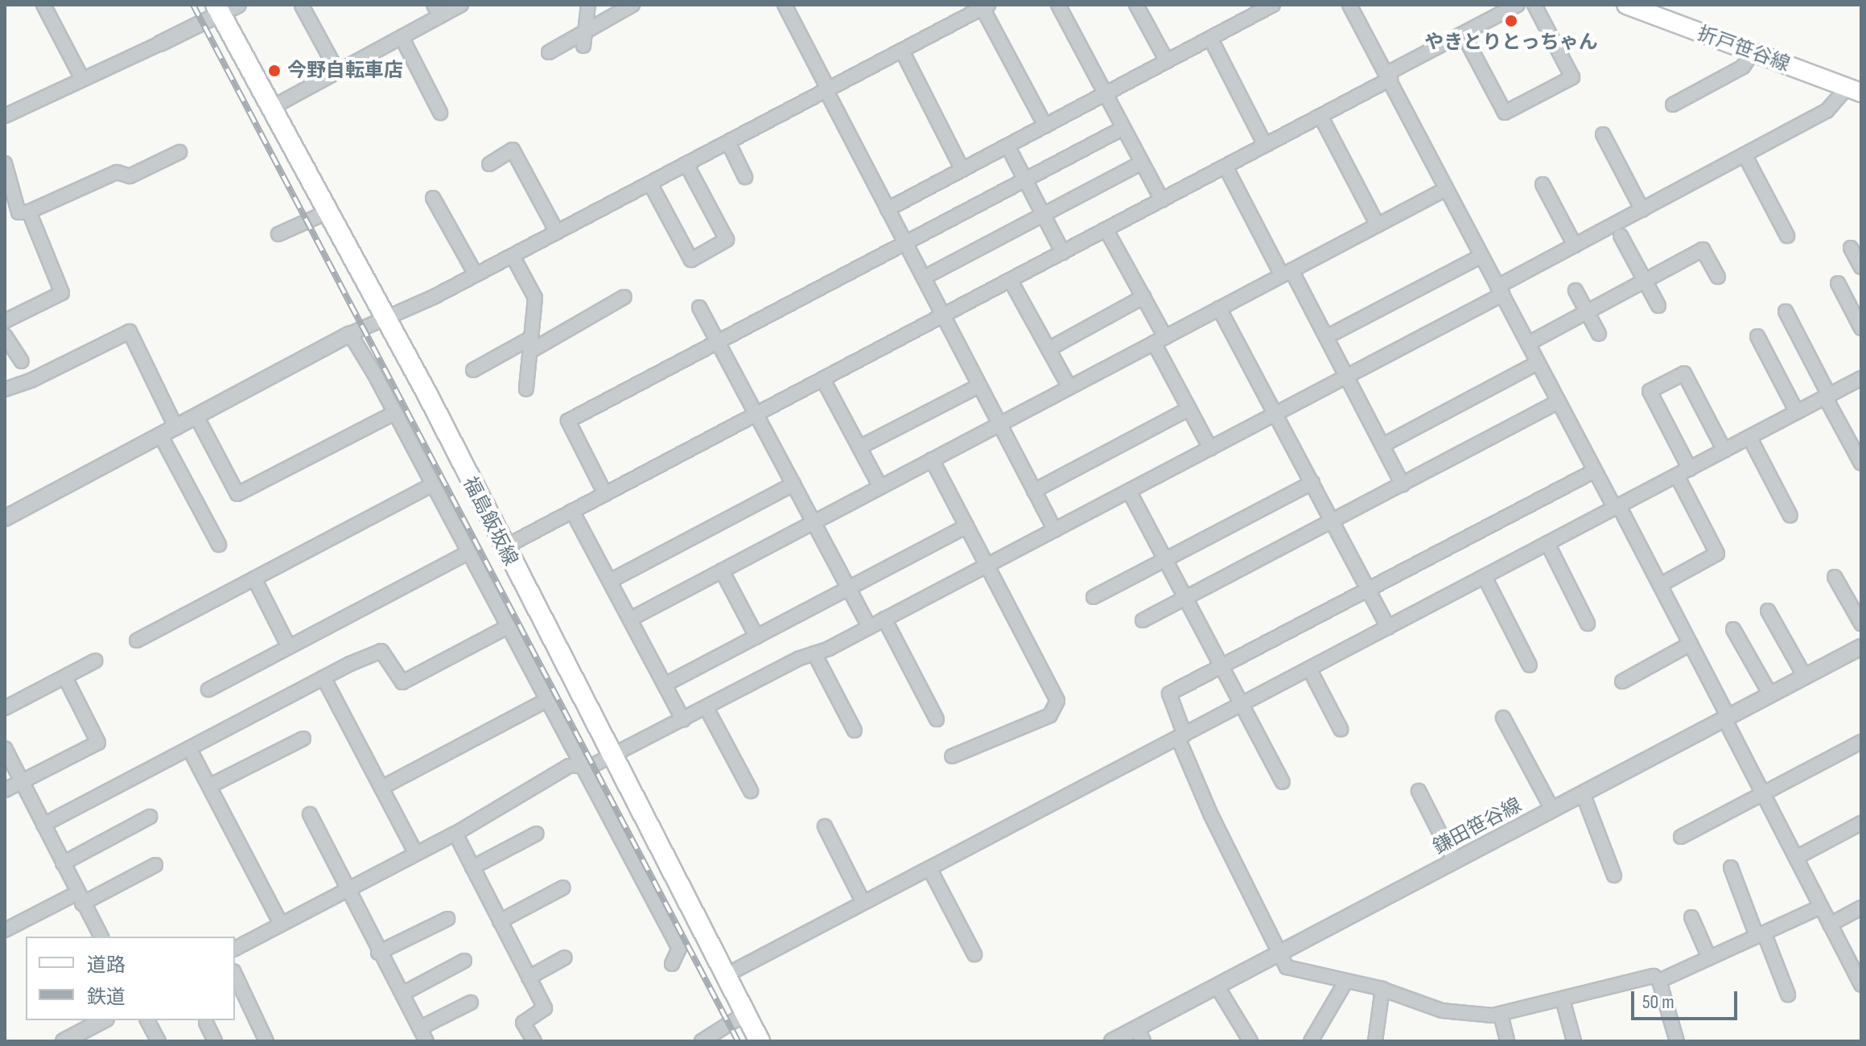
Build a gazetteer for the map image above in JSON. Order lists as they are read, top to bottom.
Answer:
{
  "streets": {
    "main road": ["折戸笹谷線", "福島飯坂線"],
    "street": ["鎌田笹谷線"]
  },
  "places": ["やきとりとっちゃん", "今野自転車店"],
  "legend": ["道路", "鉄道"],
  "scale_bar": "50 m"
}
